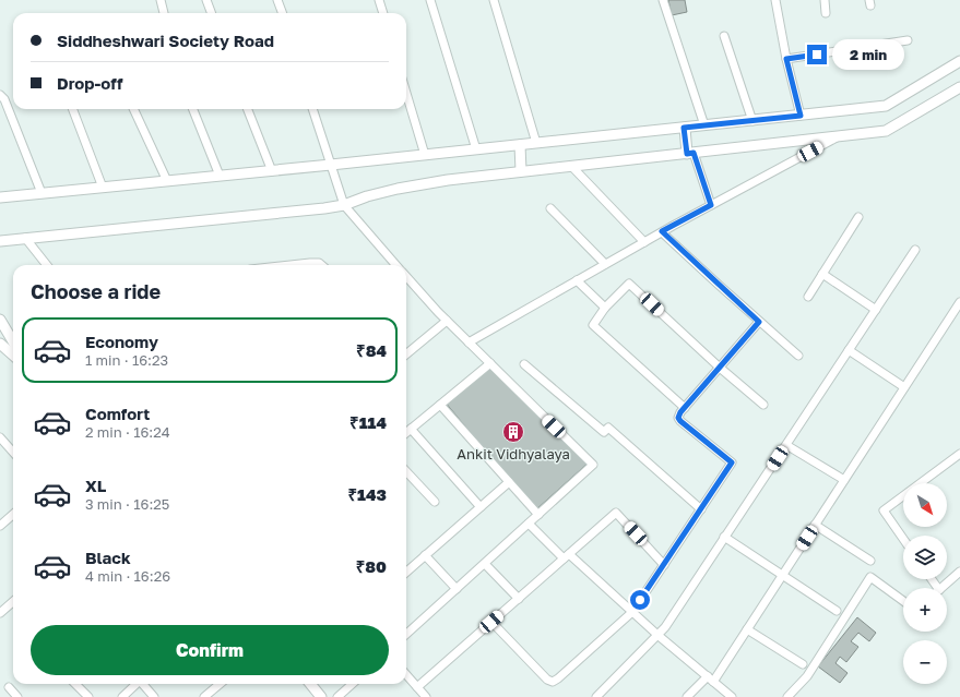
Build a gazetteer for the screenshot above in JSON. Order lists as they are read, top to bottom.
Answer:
{
  "places": {
    "building": ["Ankit Vidhyalaya"]
  },
  "north": "bottom right",
  "page": {
    "banner": ["Siddheshwari Society Road", "Drop-off"],
    "bubble": "2 min",
    "heading": "Choose a ride",
    "list": [
      {
        "name": "Economy",
        "note": "1 min · 16:23",
        "value": "₹84"
      },
      {
        "name": "Comfort",
        "note": "2 min · 16:24",
        "value": "₹114"
      },
      {
        "name": "XL",
        "note": "3 min · 16:25",
        "value": "₹143"
      },
      {
        "name": "Black",
        "note": "4 min · 16:26",
        "value": "₹80"
      }
    ],
    "map_buttons": ["+", "−"],
    "buttons": "Confirm"
  }
}
